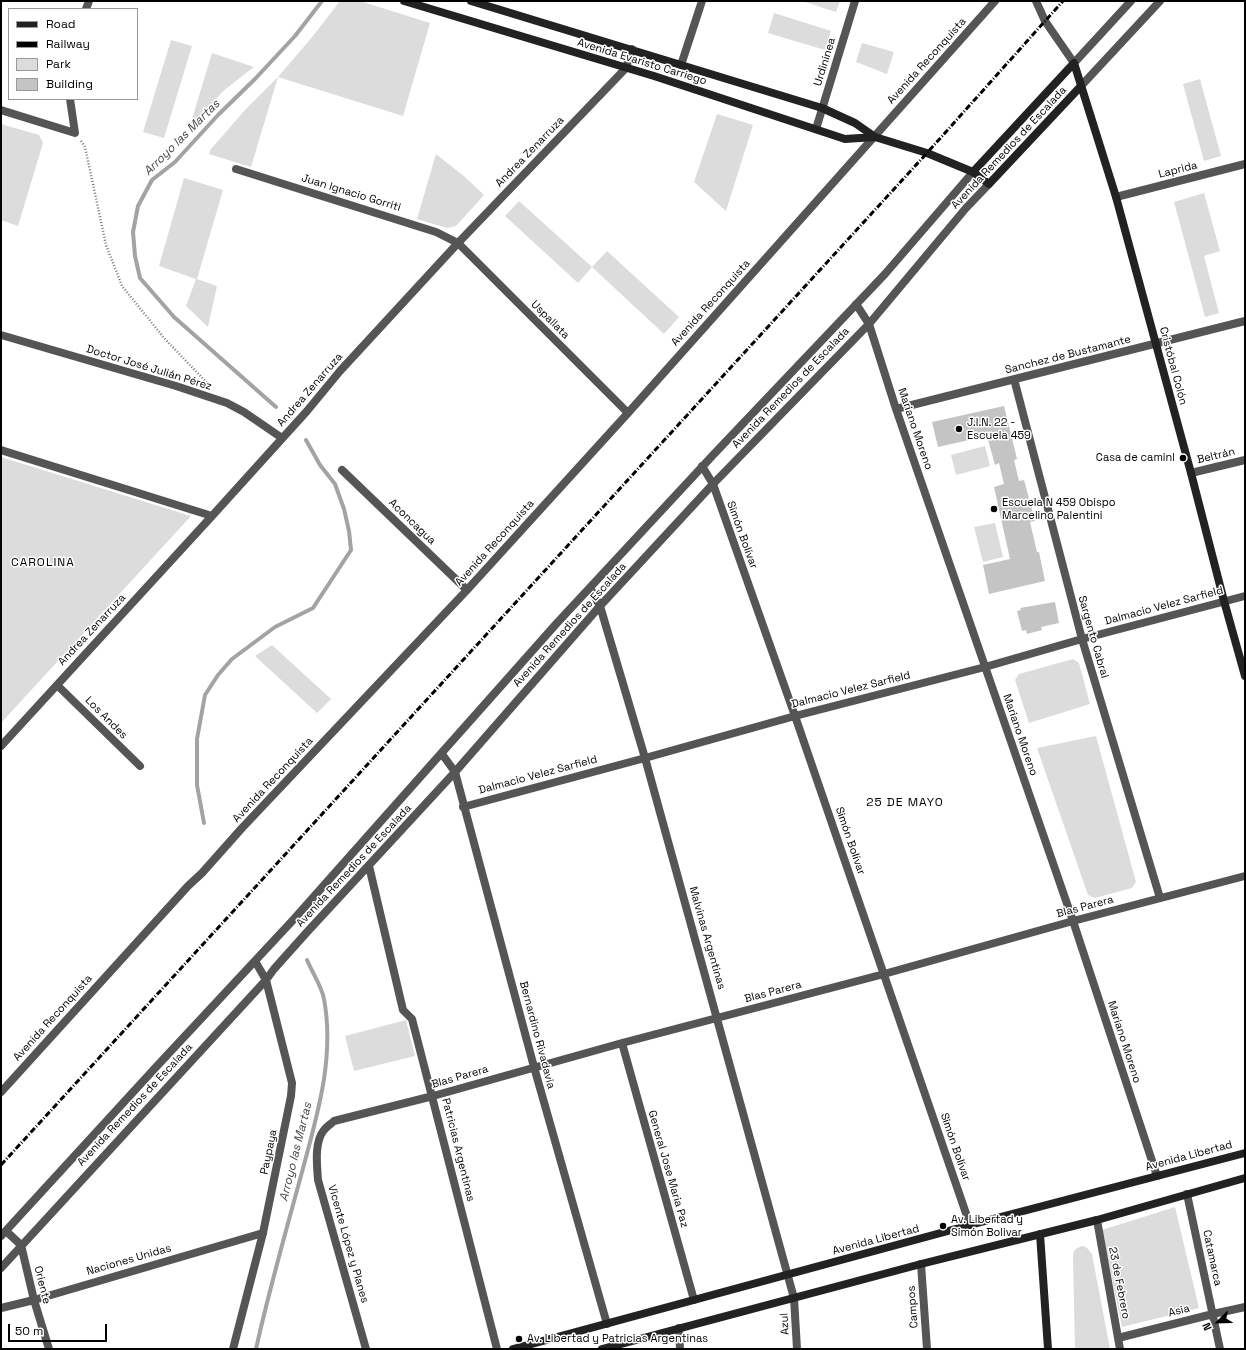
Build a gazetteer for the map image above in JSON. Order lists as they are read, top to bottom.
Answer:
{
  "streets": {
    "street": [
      "Avenida Reconquista",
      "Avenida Evaristo Carriego",
      "Urdininea",
      "Avenida Remedios de Escalada",
      "Andrea Zenarruza",
      "Laprida",
      "Juan Ignacio Gorriti",
      "Uspallata",
      "Sanchez de Bustamante",
      "Cristóbal Colón",
      "Doctor José Julián Pérez",
      "Mariano Moreno",
      "Beltrán",
      "Aconcagua",
      "Simón Bolívar",
      "Dalmacio Velez Sarfield",
      "Sargento Cabral",
      "Los Andes",
      "Blas Parera",
      "Malvinas Argentinas",
      "Bernardino Rivadavia",
      "Patricias Argentinas",
      "Paypaya",
      "Avenida Libertad",
      "General Jose Maria Paz",
      "Vicente López y Planes",
      "Catamarca",
      "Naciones Unidas",
      "23 de Febrero",
      "Oriente",
      "Campos",
      "Asia",
      "Azul"
    ]
  },
  "crossings": [
    ["Avenida Reconquista", "Avenida Evaristo Carriego"],
    ["Avenida Reconquista", "Uspallata"],
    ["Avenida Reconquista", "Aconcagua"],
    ["Avenida Evaristo Carriego", "Urdininea"],
    ["Avenida Evaristo Carriego", "Avenida Remedios de Escalada"],
    ["Avenida Evaristo Carriego", "Andrea Zenarruza"],
    ["Avenida Remedios de Escalada", "Cristóbal Colón"],
    ["Avenida Remedios de Escalada", "Mariano Moreno"],
    ["Avenida Remedios de Escalada", "Simón Bolívar"],
    ["Avenida Remedios de Escalada", "Malvinas Argentinas"],
    ["Avenida Remedios de Escalada", "Bernardino Rivadavia"],
    ["Avenida Remedios de Escalada", "Patricias Argentinas"],
    ["Avenida Remedios de Escalada", "Paypaya"],
    ["Avenida Remedios de Escalada", "Oriente"],
    ["Andrea Zenarruza", "Juan Ignacio Gorriti"],
    ["Andrea Zenarruza", "Uspallata"],
    ["Andrea Zenarruza", "Doctor José Julián Pérez"],
    ["Andrea Zenarruza", "Los Andes"],
    ["Laprida", "Cristóbal Colón"],
    ["Juan Ignacio Gorriti", "Uspallata"],
    ["Sanchez de Bustamante", "Cristóbal Colón"],
    ["Sanchez de Bustamante", "Mariano Moreno"],
    ["Sanchez de Bustamante", "Sargento Cabral"],
    ["Cristóbal Colón", "Beltrán"],
    ["Cristóbal Colón", "Dalmacio Velez Sarfield"],
    ["Mariano Moreno", "Dalmacio Velez Sarfield"],
    ["Mariano Moreno", "Blas Parera"],
    ["Mariano Moreno", "Avenida Libertad"],
    ["Simón Bolívar", "Dalmacio Velez Sarfield"],
    ["Simón Bolívar", "Blas Parera"],
    ["Simón Bolívar", "Avenida Libertad"],
    ["Dalmacio Velez Sarfield", "Sargento Cabral"],
    ["Dalmacio Velez Sarfield", "Malvinas Argentinas"],
    ["Dalmacio Velez Sarfield", "Bernardino Rivadavia"],
    ["Sargento Cabral", "Blas Parera"],
    ["Blas Parera", "Malvinas Argentinas"],
    ["Blas Parera", "Bernardino Rivadavia"],
    ["Blas Parera", "Patricias Argentinas"],
    ["Blas Parera", "General Jose Maria Paz"],
    ["Blas Parera", "Vicente López y Planes"],
    ["Malvinas Argentinas", "Avenida Libertad"],
    ["Malvinas Argentinas", "Azul"],
    ["Bernardino Rivadavia", "Avenida Libertad"],
    ["Paypaya", "Naciones Unidas"],
    ["Avenida Libertad", "General Jose Maria Paz"],
    ["Catamarca", "Asia"],
    ["Naciones Unidas", "Oriente"],
    ["23 de Febrero", "Asia"]
  ],
  "districts": ["CAROLINA", "25 DE MAYO"],
  "water": ["Arroyo las Martas"],
  "places": [
    "J.I.N. 22 - Escuela 459",
    "Casa de caminl",
    "Escuela N 459 Obispo Marcelino Palentini",
    "Av. Libertad y Simón Bolivar",
    "Av. Libertad y Patricias Argentinas"
  ],
  "legend": [
    "Road",
    "Railway",
    "Park",
    "Building"
  ],
  "scale_bar": "50 m",
  "north": "bottom left"
}
